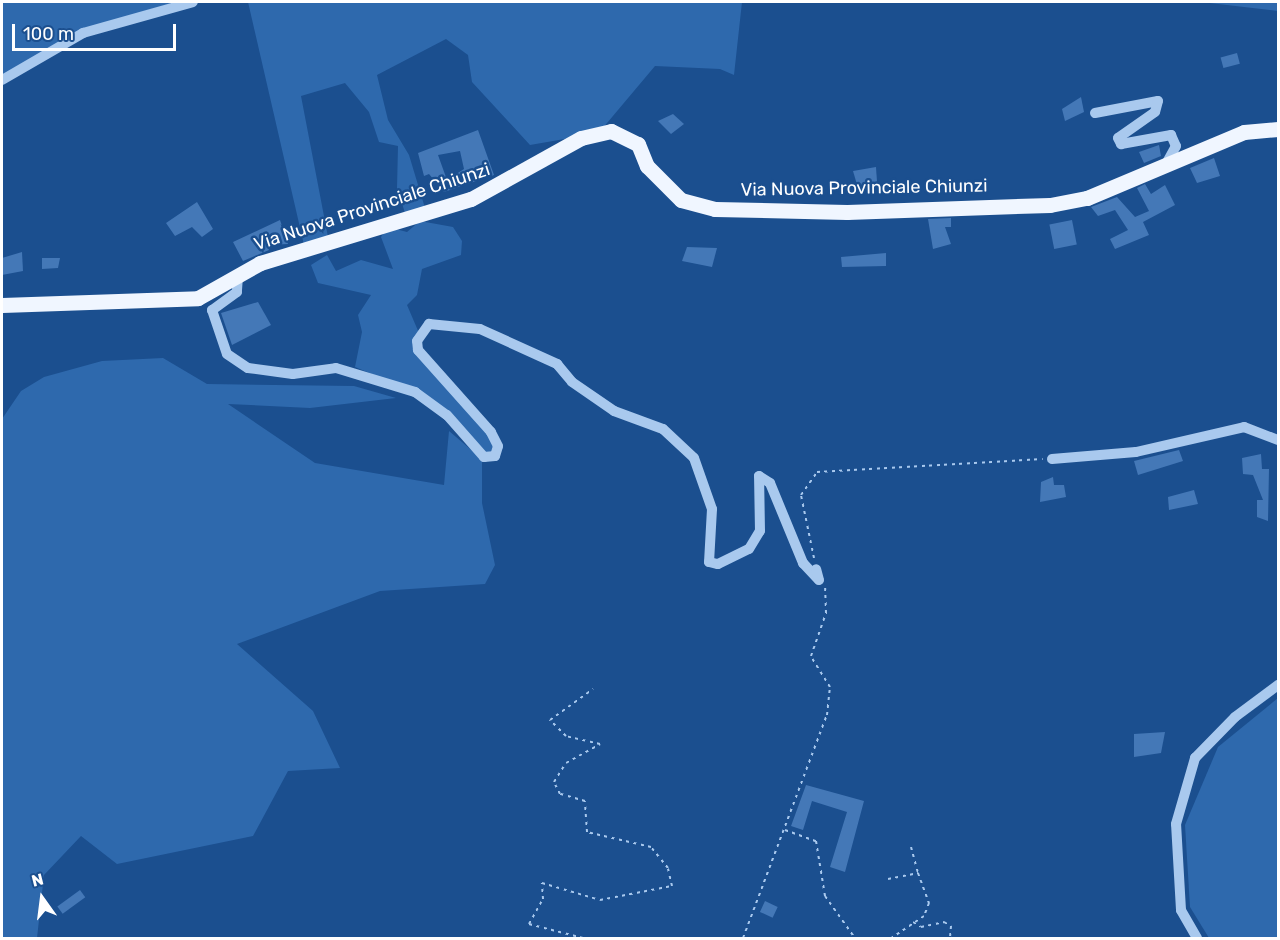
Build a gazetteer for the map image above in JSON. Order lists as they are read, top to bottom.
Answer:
{
  "streets": {
    "main road": ["Via Nuova Provinciale Chiunzi"]
  },
  "scale_bar": "100 m",
  "north": "top"
}
